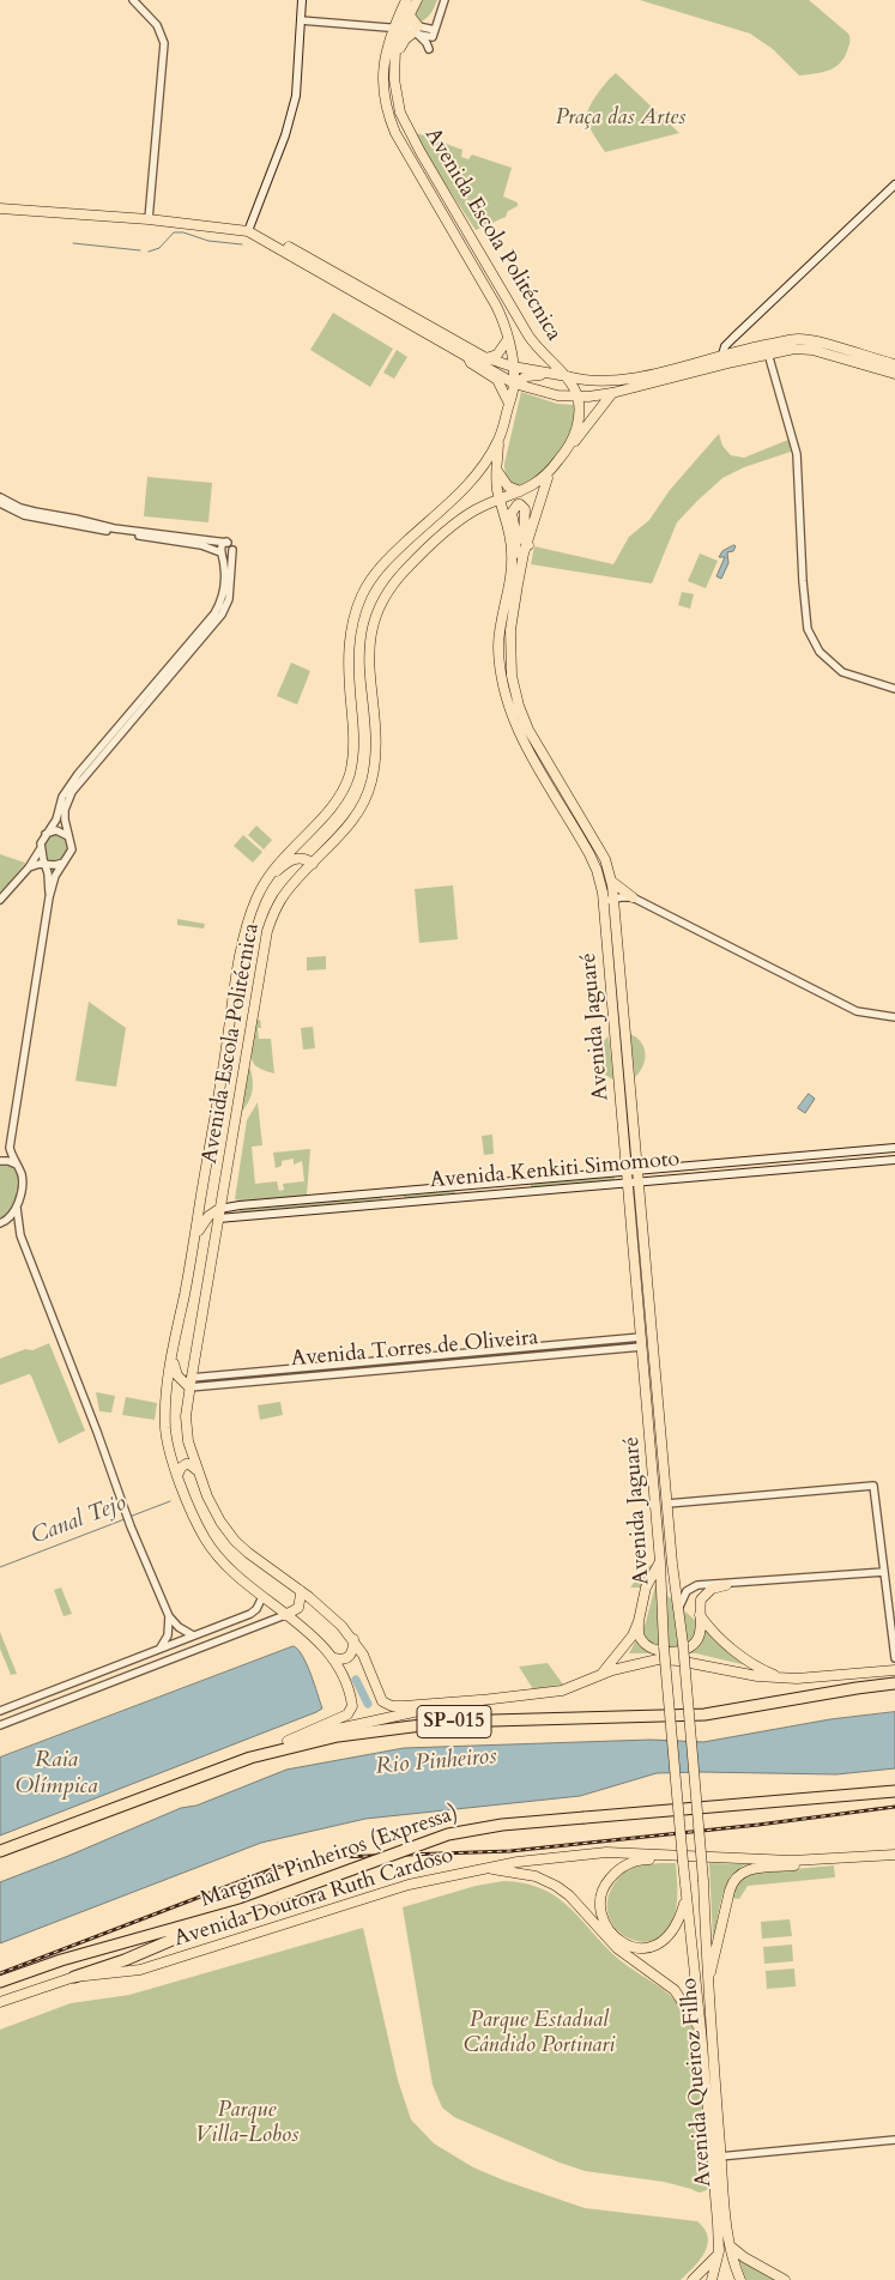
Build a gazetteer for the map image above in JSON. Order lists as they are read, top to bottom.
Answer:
{
  "streets": {
    "highway": ["SP-015", "Marginal Pinheiros (Expressa)"],
    "main road": [
      "Avenida Escola Politécnica",
      "Avenida Jaguaré",
      "Avenida Kenkiti Simomoto",
      "Avenida Doutora Ruth Cardoso",
      "Avenida Queiroz Filho"
    ],
    "street": ["Avenida Torres de Oliveira"]
  },
  "crossings": [
    ["Avenida Escola Politécnica", "Avenida Jaguaré"],
    ["Avenida Escola Politécnica", "Avenida Kenkiti Simomoto"],
    ["Avenida Escola Politécnica", "Avenida Torres de Oliveira"],
    ["Avenida Jaguaré", "Avenida Kenkiti Simomoto"],
    ["Avenida Jaguaré", "Avenida Torres de Oliveira"],
    ["Avenida Jaguaré", "Avenida Queiroz Filho"]
  ],
  "water": ["Canal Tejo", "Raia Olímpica", "Rio Pinheiros"],
  "parks": ["Praça das Artes", "Parque Estadual Cândido Portinari", "Parque Villa-Lobos"]
}
